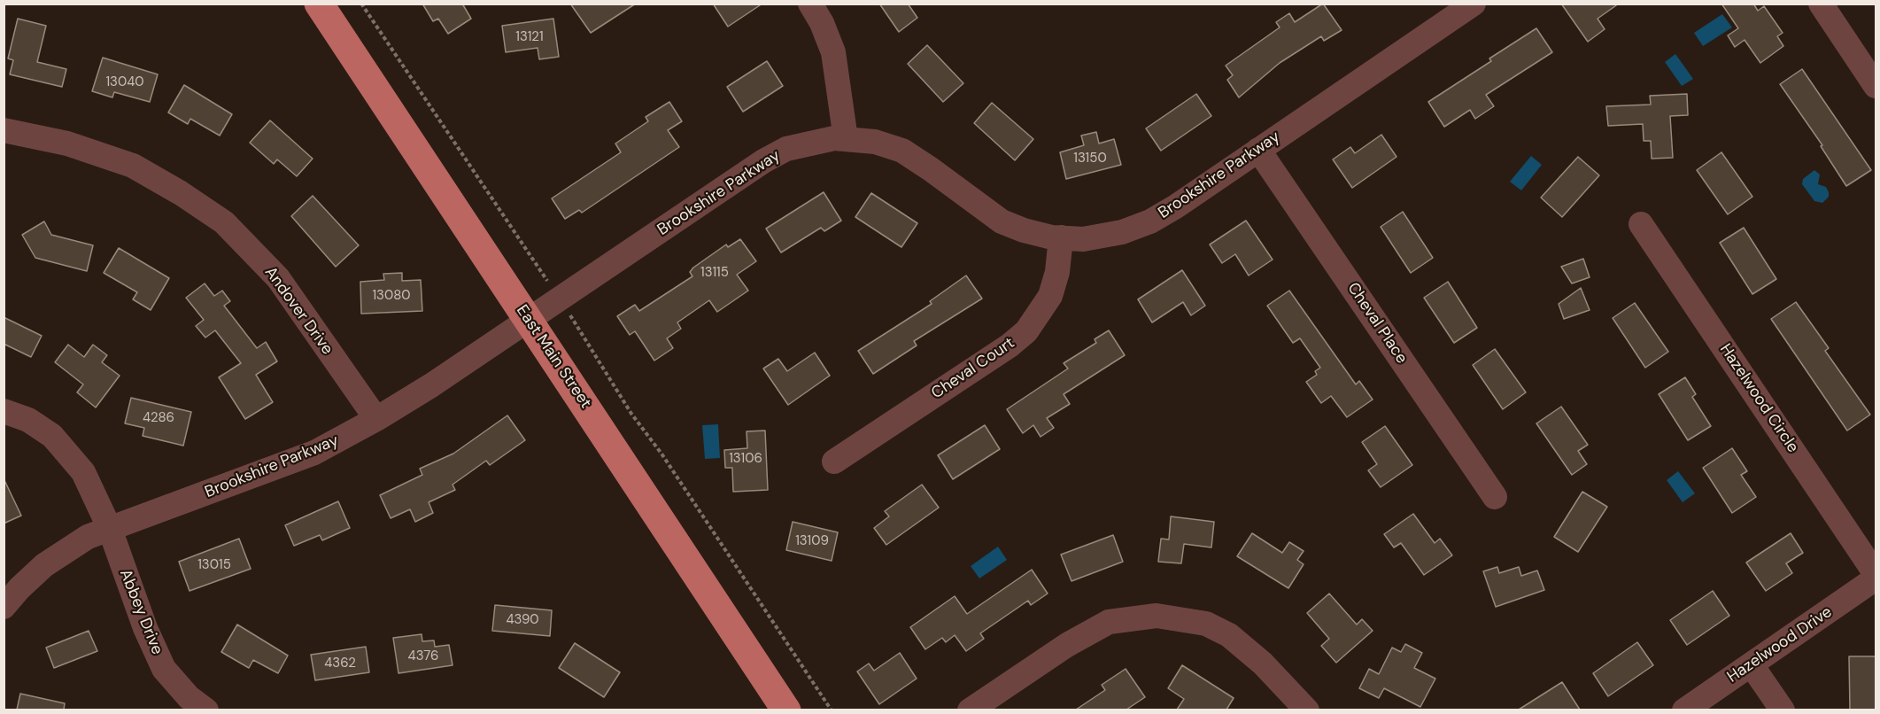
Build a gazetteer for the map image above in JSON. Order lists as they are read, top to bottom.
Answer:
{
  "streets": {
    "main road": ["East Main Street"],
    "street": [
      "Brookshire Parkway",
      "Andover Drive",
      "Cheval Place",
      "Cheval Court",
      "Hazelwood Circle",
      "Abbey Drive",
      "Hazelwood Drive"
    ]
  },
  "crossings": [
    ["Brookshire Parkway", "Andover Drive"],
    ["Brookshire Parkway", "Cheval Place"],
    ["Brookshire Parkway", "East Main Street"],
    ["Brookshire Parkway", "Cheval Court"],
    ["Brookshire Parkway", "Abbey Drive"]
  ],
  "house_numbers": [
    "13121",
    "13040",
    "13150",
    "13115",
    "13080",
    "4286",
    "13106",
    "13109",
    "13015",
    "4390",
    "4376",
    "4362"
  ]
}
